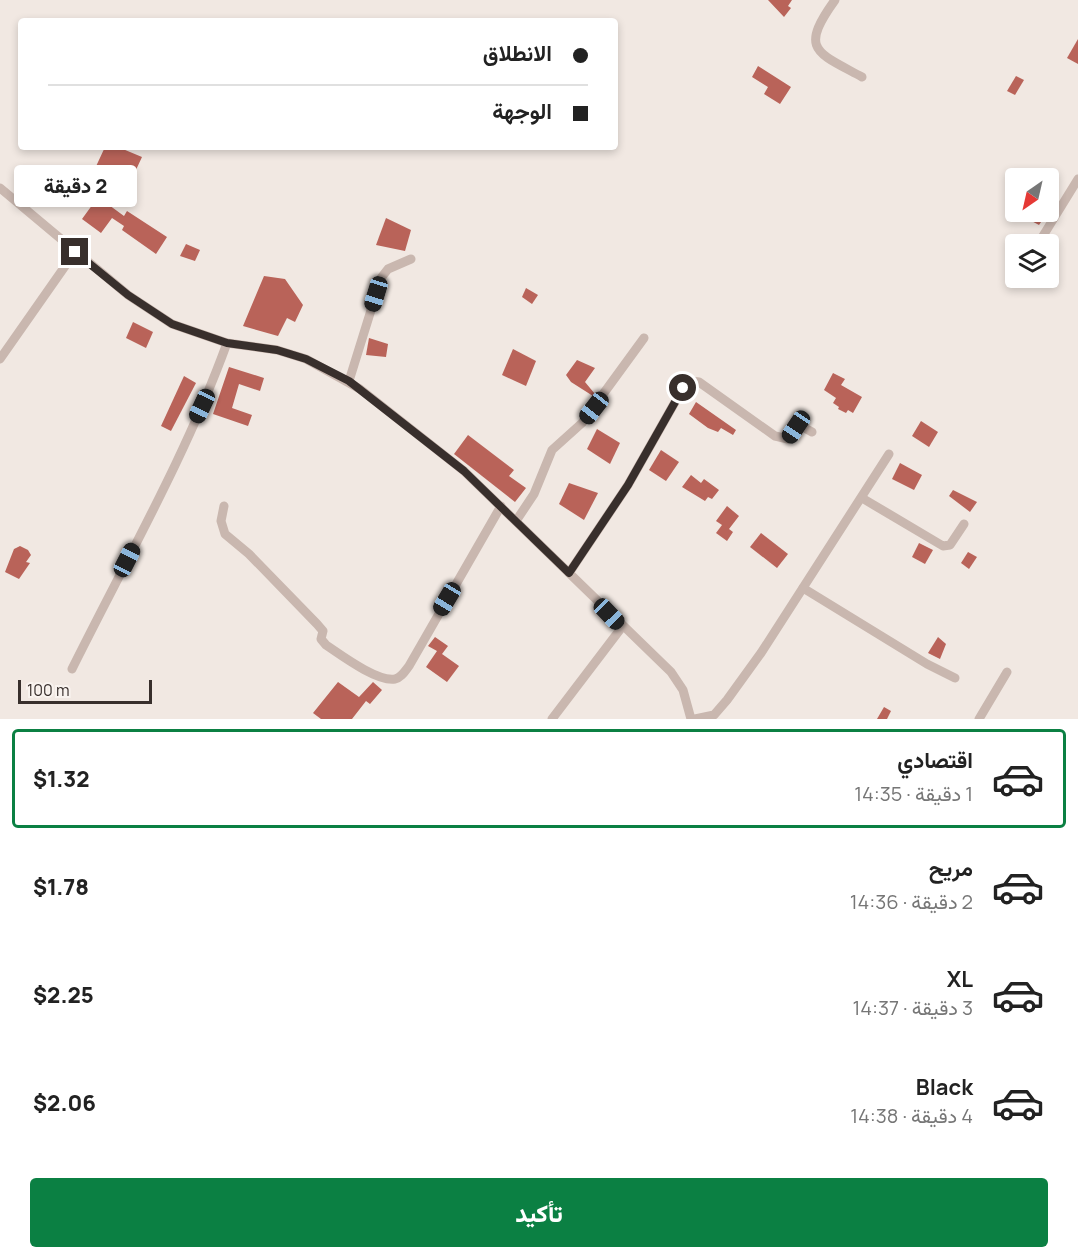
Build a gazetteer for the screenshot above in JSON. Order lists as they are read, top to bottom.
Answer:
{
  "scale_bar": "100 m",
  "north": "bottom left",
  "page": {
    "banner": ["الانطلاق", "الوجهة"],
    "bubble": "2 دقيقة",
    "scale": "100 m",
    "list": [
      {
        "name": "اقتصادي",
        "note": "1 دقيقة · 14:35",
        "value": "$1.32"
      },
      {
        "name": "مريح",
        "note": "2 دقيقة · 14:36",
        "value": "$1.78"
      },
      {
        "name": "XL",
        "note": "3 دقيقة · 14:37",
        "value": "$2.25"
      },
      {
        "name": "Black",
        "note": "4 دقيقة · 14:38",
        "value": "$2.06"
      }
    ],
    "buttons": "تأكيد"
  }
}
